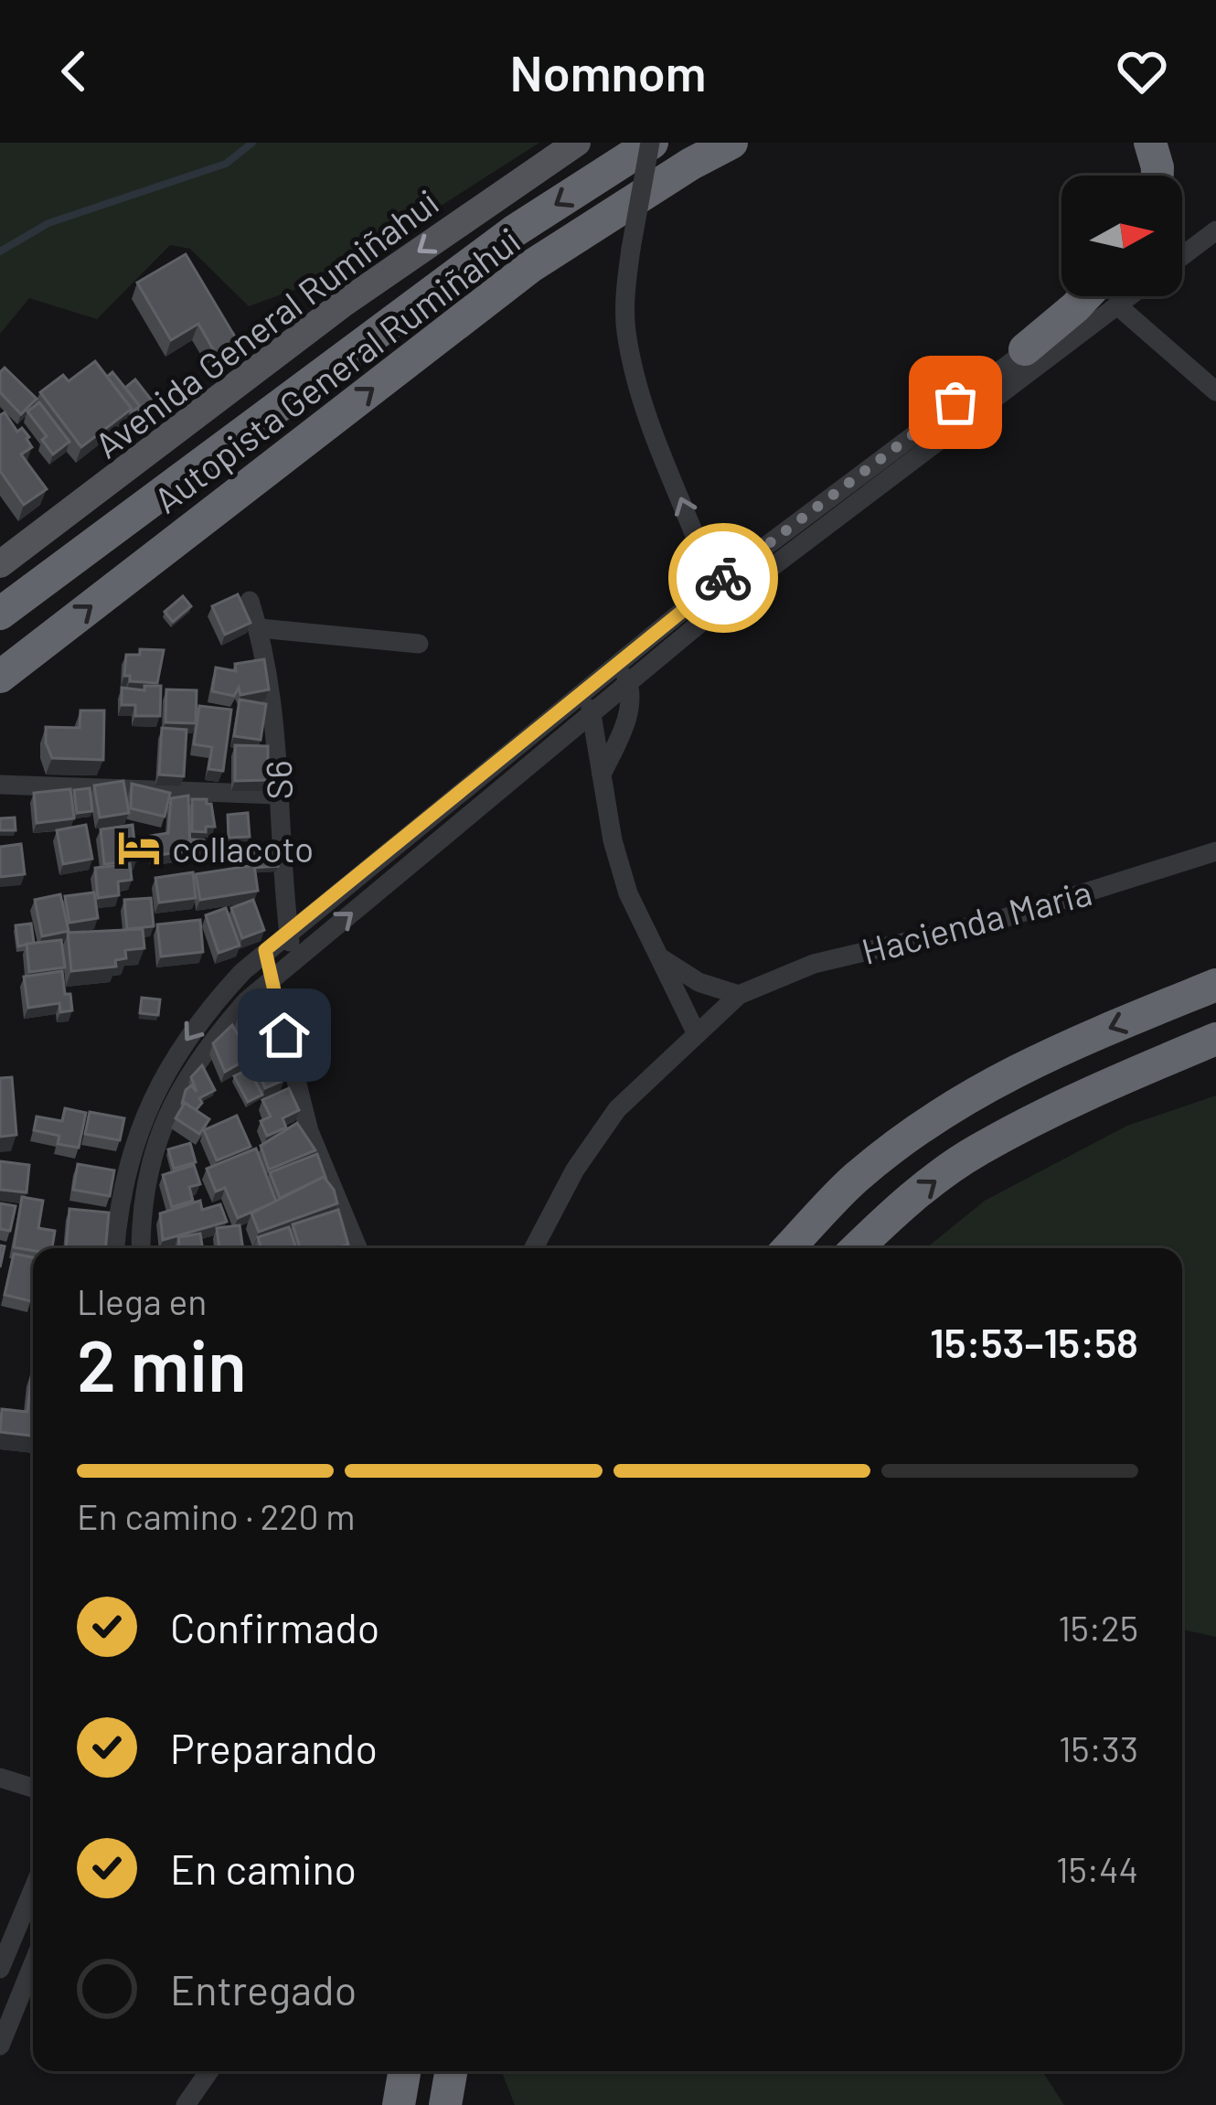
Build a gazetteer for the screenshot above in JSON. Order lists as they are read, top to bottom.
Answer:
{
  "streets": {
    "highway": ["Autopista General Rumiñahui"],
    "main road": ["Avenida General Rumiñahui"],
    "street": ["S6", "Hacienda Maria"]
  },
  "one_way": ["Avenida General Rumiñahui"],
  "places": {
    "hotel": ["collacoto"]
  },
  "north": "right",
  "page": {
    "header": "Nomnom",
    "heading": ["2 min", "Llega en", "15:53–15:58"],
    "bar": "En camino · 220 m",
    "list": [
      ["Confirmado", "15:25"],
      ["Preparando", "15:33"],
      ["En camino", "15:44"],
      "Entregado"
    ]
  }
}
